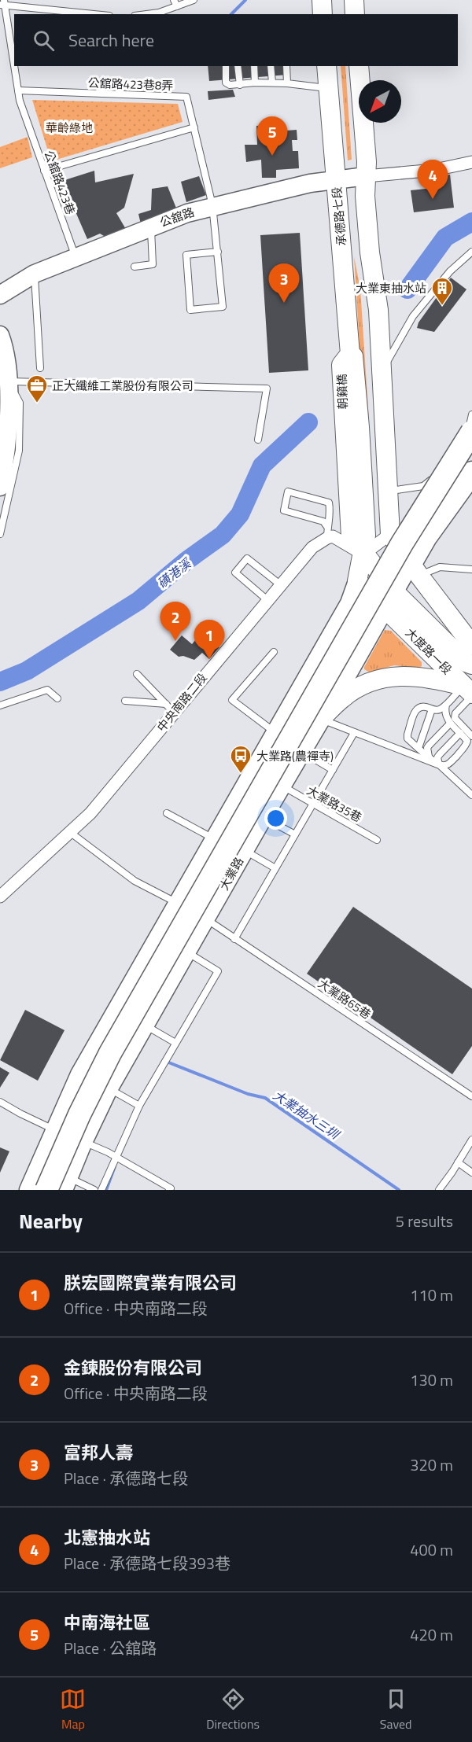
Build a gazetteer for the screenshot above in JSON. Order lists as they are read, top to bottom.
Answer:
{
  "streets": {
    "main road": [
      "承德路七段",
      "公舘路",
      "朝籟橋",
      "大度路一段",
      "大業路"
    ],
    "street": ["中央南路二段"],
    "lane": [
      "公舘路423巷8弄",
      "公舘路423巷",
      "大業路35巷",
      "大業路65巷"
    ]
  },
  "crossings": [
    ["公舘路423巷8弄", "公舘路423巷"],
    ["公舘路423巷8弄", "公舘路"],
    ["公舘路423巷", "公舘路"],
    ["承德路七段", "公舘路"],
    ["承德路七段", "朝籟橋"],
    ["大度路一段", "大業路"],
    ["中央南路二段", "大業路65巷"],
    ["大業路35巷", "大業路"],
    ["大業路", "大業路65巷"]
  ],
  "water": ["磺港溪", "大業抽水三圳"],
  "parks": ["華齡綠地"],
  "places": {
    "building": ["大業東抽水站"],
    "office": ["正大纖維工業股份有限公司"],
    "bus stop": ["大業路(農禪寺)"]
  },
  "north": "bottom left",
  "page": {
    "search": "Search here",
    "pins": [
      "5",
      "4",
      "3",
      "2",
      "1"
    ],
    "heading": ["Nearby", "5 results"],
    "list": [
      {
        "mark": "1",
        "name": "朕宏國際實業有限公司",
        "note": "Office · 中央南路二段",
        "value": "110 m"
      },
      {
        "mark": "2",
        "name": "金鍊股份有限公司",
        "note": "Office · 中央南路二段",
        "value": "130 m"
      },
      {
        "mark": "3",
        "name": "富邦人壽",
        "note": "Place · 承德路七段",
        "value": "320 m"
      },
      {
        "mark": "4",
        "name": "北憲抽水站",
        "note": "Place · 承德路七段393巷",
        "value": "400 m"
      },
      {
        "mark": "5",
        "name": "中南海社區",
        "note": "Place · 公舘路",
        "value": "420 m"
      }
    ],
    "nav": ["Map", "Directions", "Saved"]
  }
}
